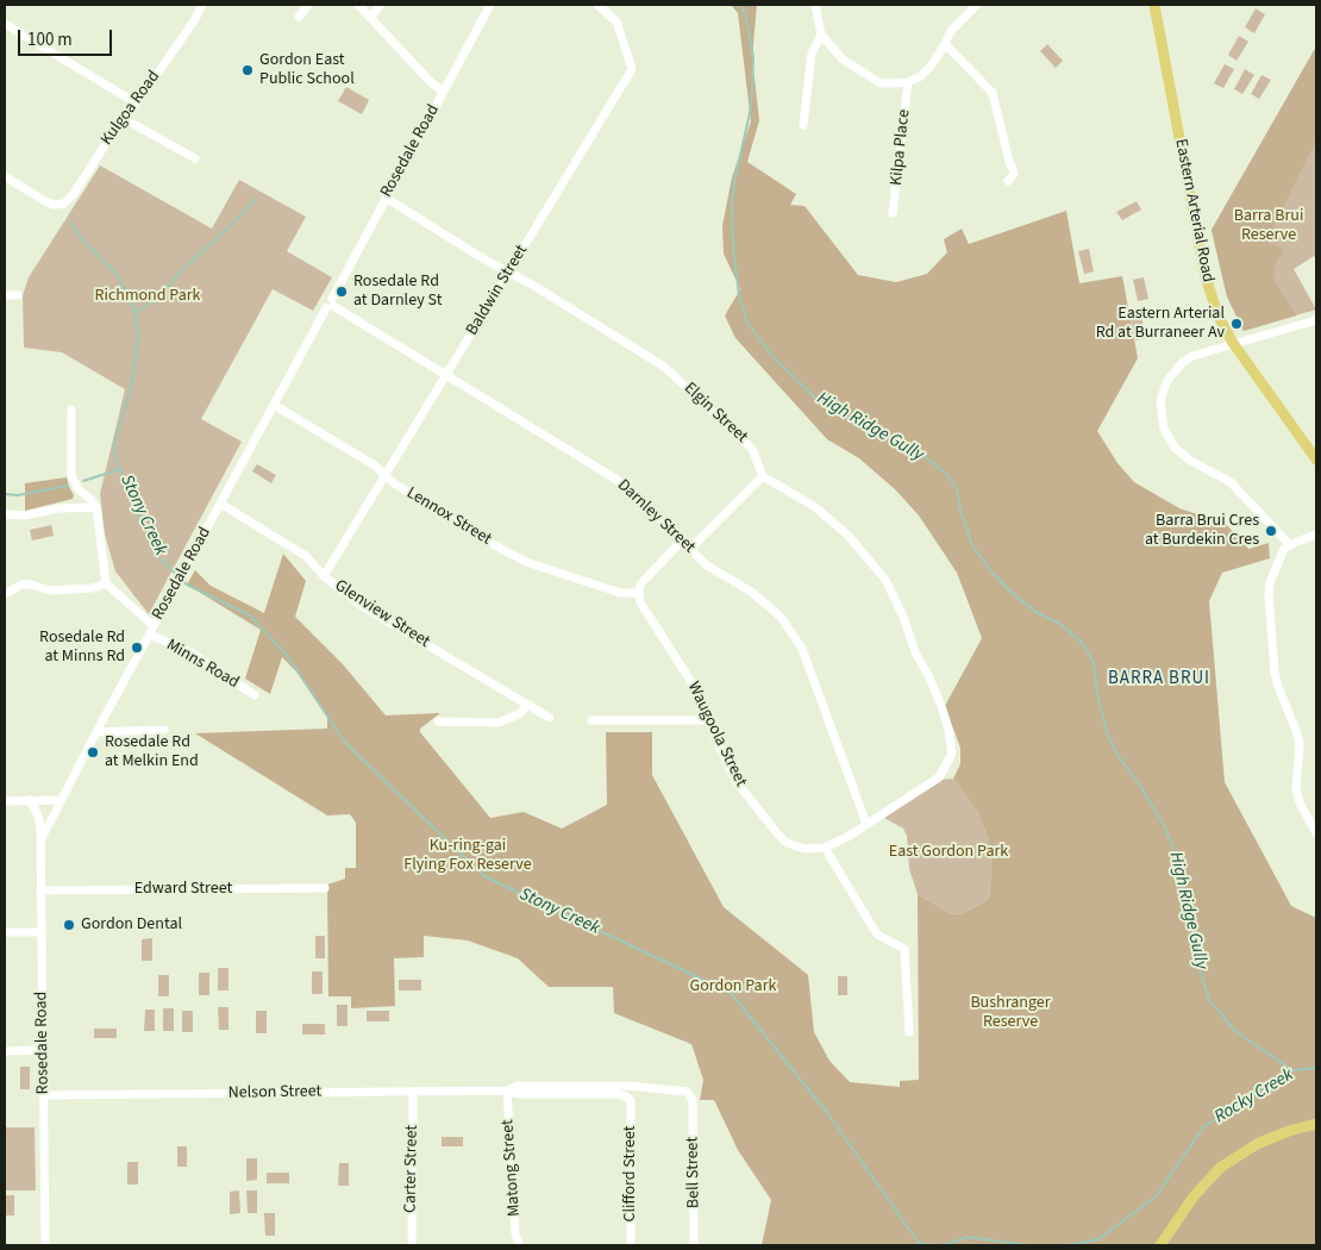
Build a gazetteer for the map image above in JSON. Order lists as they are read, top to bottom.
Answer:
{
  "streets": {
    "main road": ["Eastern Arterial Road"],
    "street": [
      "Kulgoa Road",
      "Kilpa Place",
      "Rosedale Road",
      "Baldwin Street",
      "Elgin Street",
      "Lennox Street",
      "Darnley Street",
      "Glenview Street",
      "Minns Road",
      "Waugoola Street",
      "Edward Street",
      "Nelson Street",
      "Matong Street",
      "Carter Street",
      "Bell Street",
      "Clifford Street"
    ]
  },
  "crossings": [
    ["Rosedale Road", "Elgin Street"],
    ["Rosedale Road", "Lennox Street"],
    ["Rosedale Road", "Darnley Street"],
    ["Rosedale Road", "Glenview Street"],
    ["Rosedale Road", "Minns Road"],
    ["Rosedale Road", "Edward Street"],
    ["Rosedale Road", "Nelson Street"],
    ["Baldwin Street", "Elgin Street"],
    ["Baldwin Street", "Lennox Street"],
    ["Baldwin Street", "Darnley Street"],
    ["Baldwin Street", "Glenview Street"],
    ["Lennox Street", "Waugoola Street"],
    ["Nelson Street", "Matong Street"],
    ["Nelson Street", "Carter Street"],
    ["Nelson Street", "Bell Street"],
    ["Nelson Street", "Clifford Street"]
  ],
  "districts": ["BARRA BRUI"],
  "water": ["High Ridge Gully", "Stony Creek", "Rocky Creek"],
  "parks": [
    "Barra Brui Reserve",
    "Richmond Park",
    "Ku-ring-gai Flying Fox Reserve",
    "East Gordon Park",
    "Gordon Park",
    "Bushranger Reserve"
  ],
  "places": [
    "Gordon East Public School",
    "Rosedale Rd at Darnley St",
    "Eastern Arterial Rd at Burraneer Av",
    "Barra Brui Cres at Burdekin Cres",
    "Rosedale Rd at Minns Rd",
    "Rosedale Rd at Melkin End",
    "Gordon Dental"
  ],
  "scale_bar": "100 m"
}
